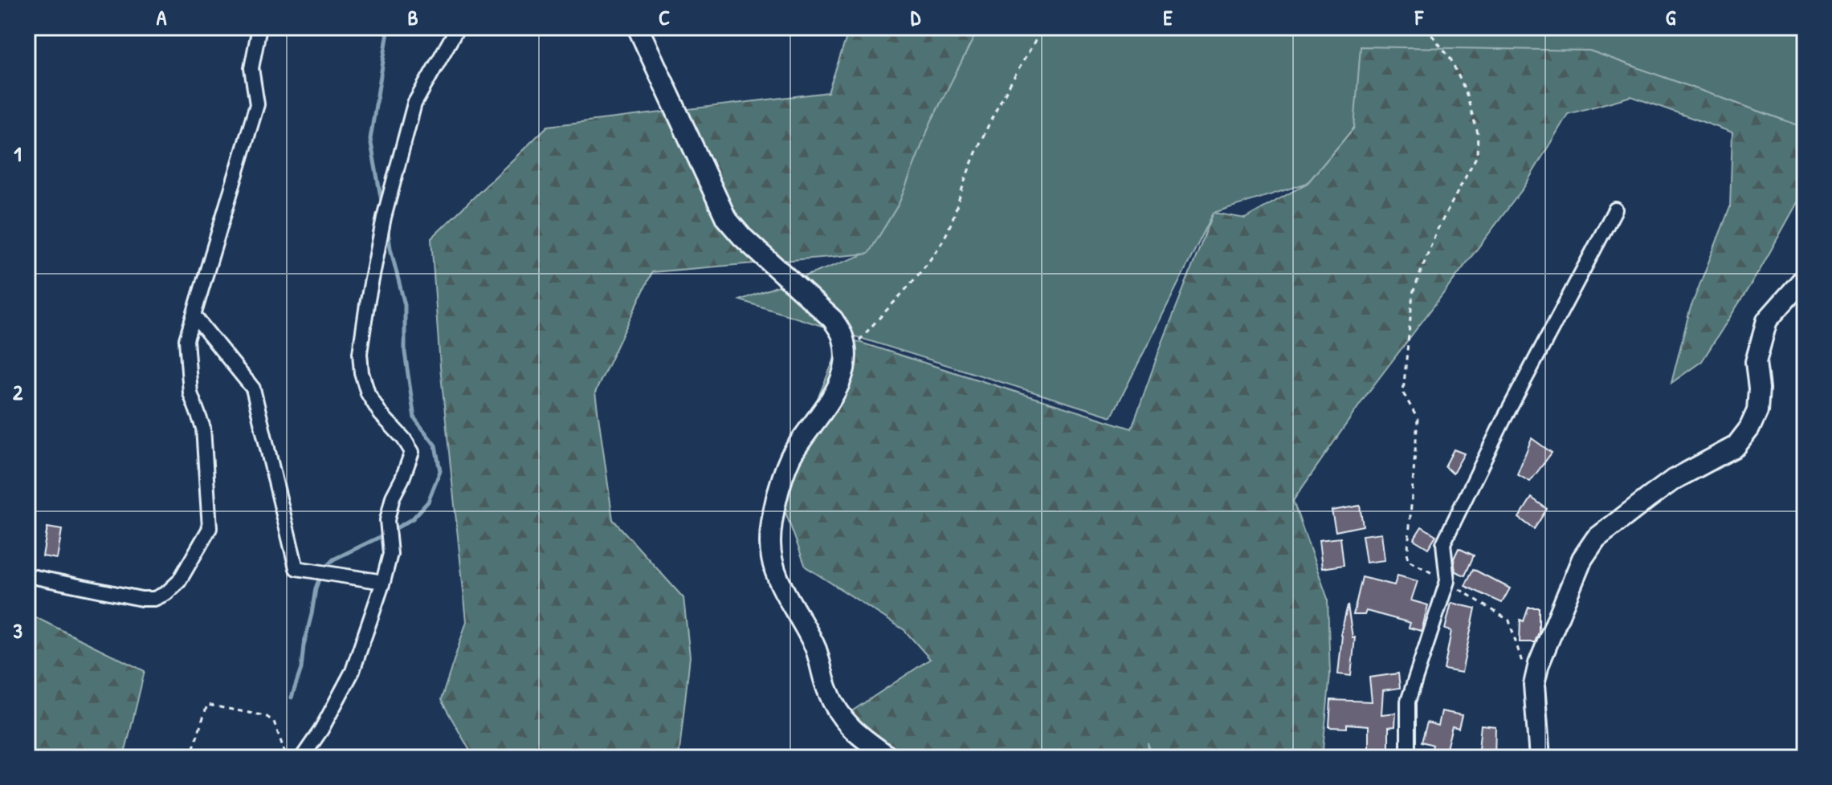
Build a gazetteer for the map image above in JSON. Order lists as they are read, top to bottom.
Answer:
{
  "grid": {
    "columns": [
      "A",
      "B",
      "C",
      "D",
      "E",
      "F",
      "G"
    ],
    "rows": ["1", "2", "3"]
  }
}
